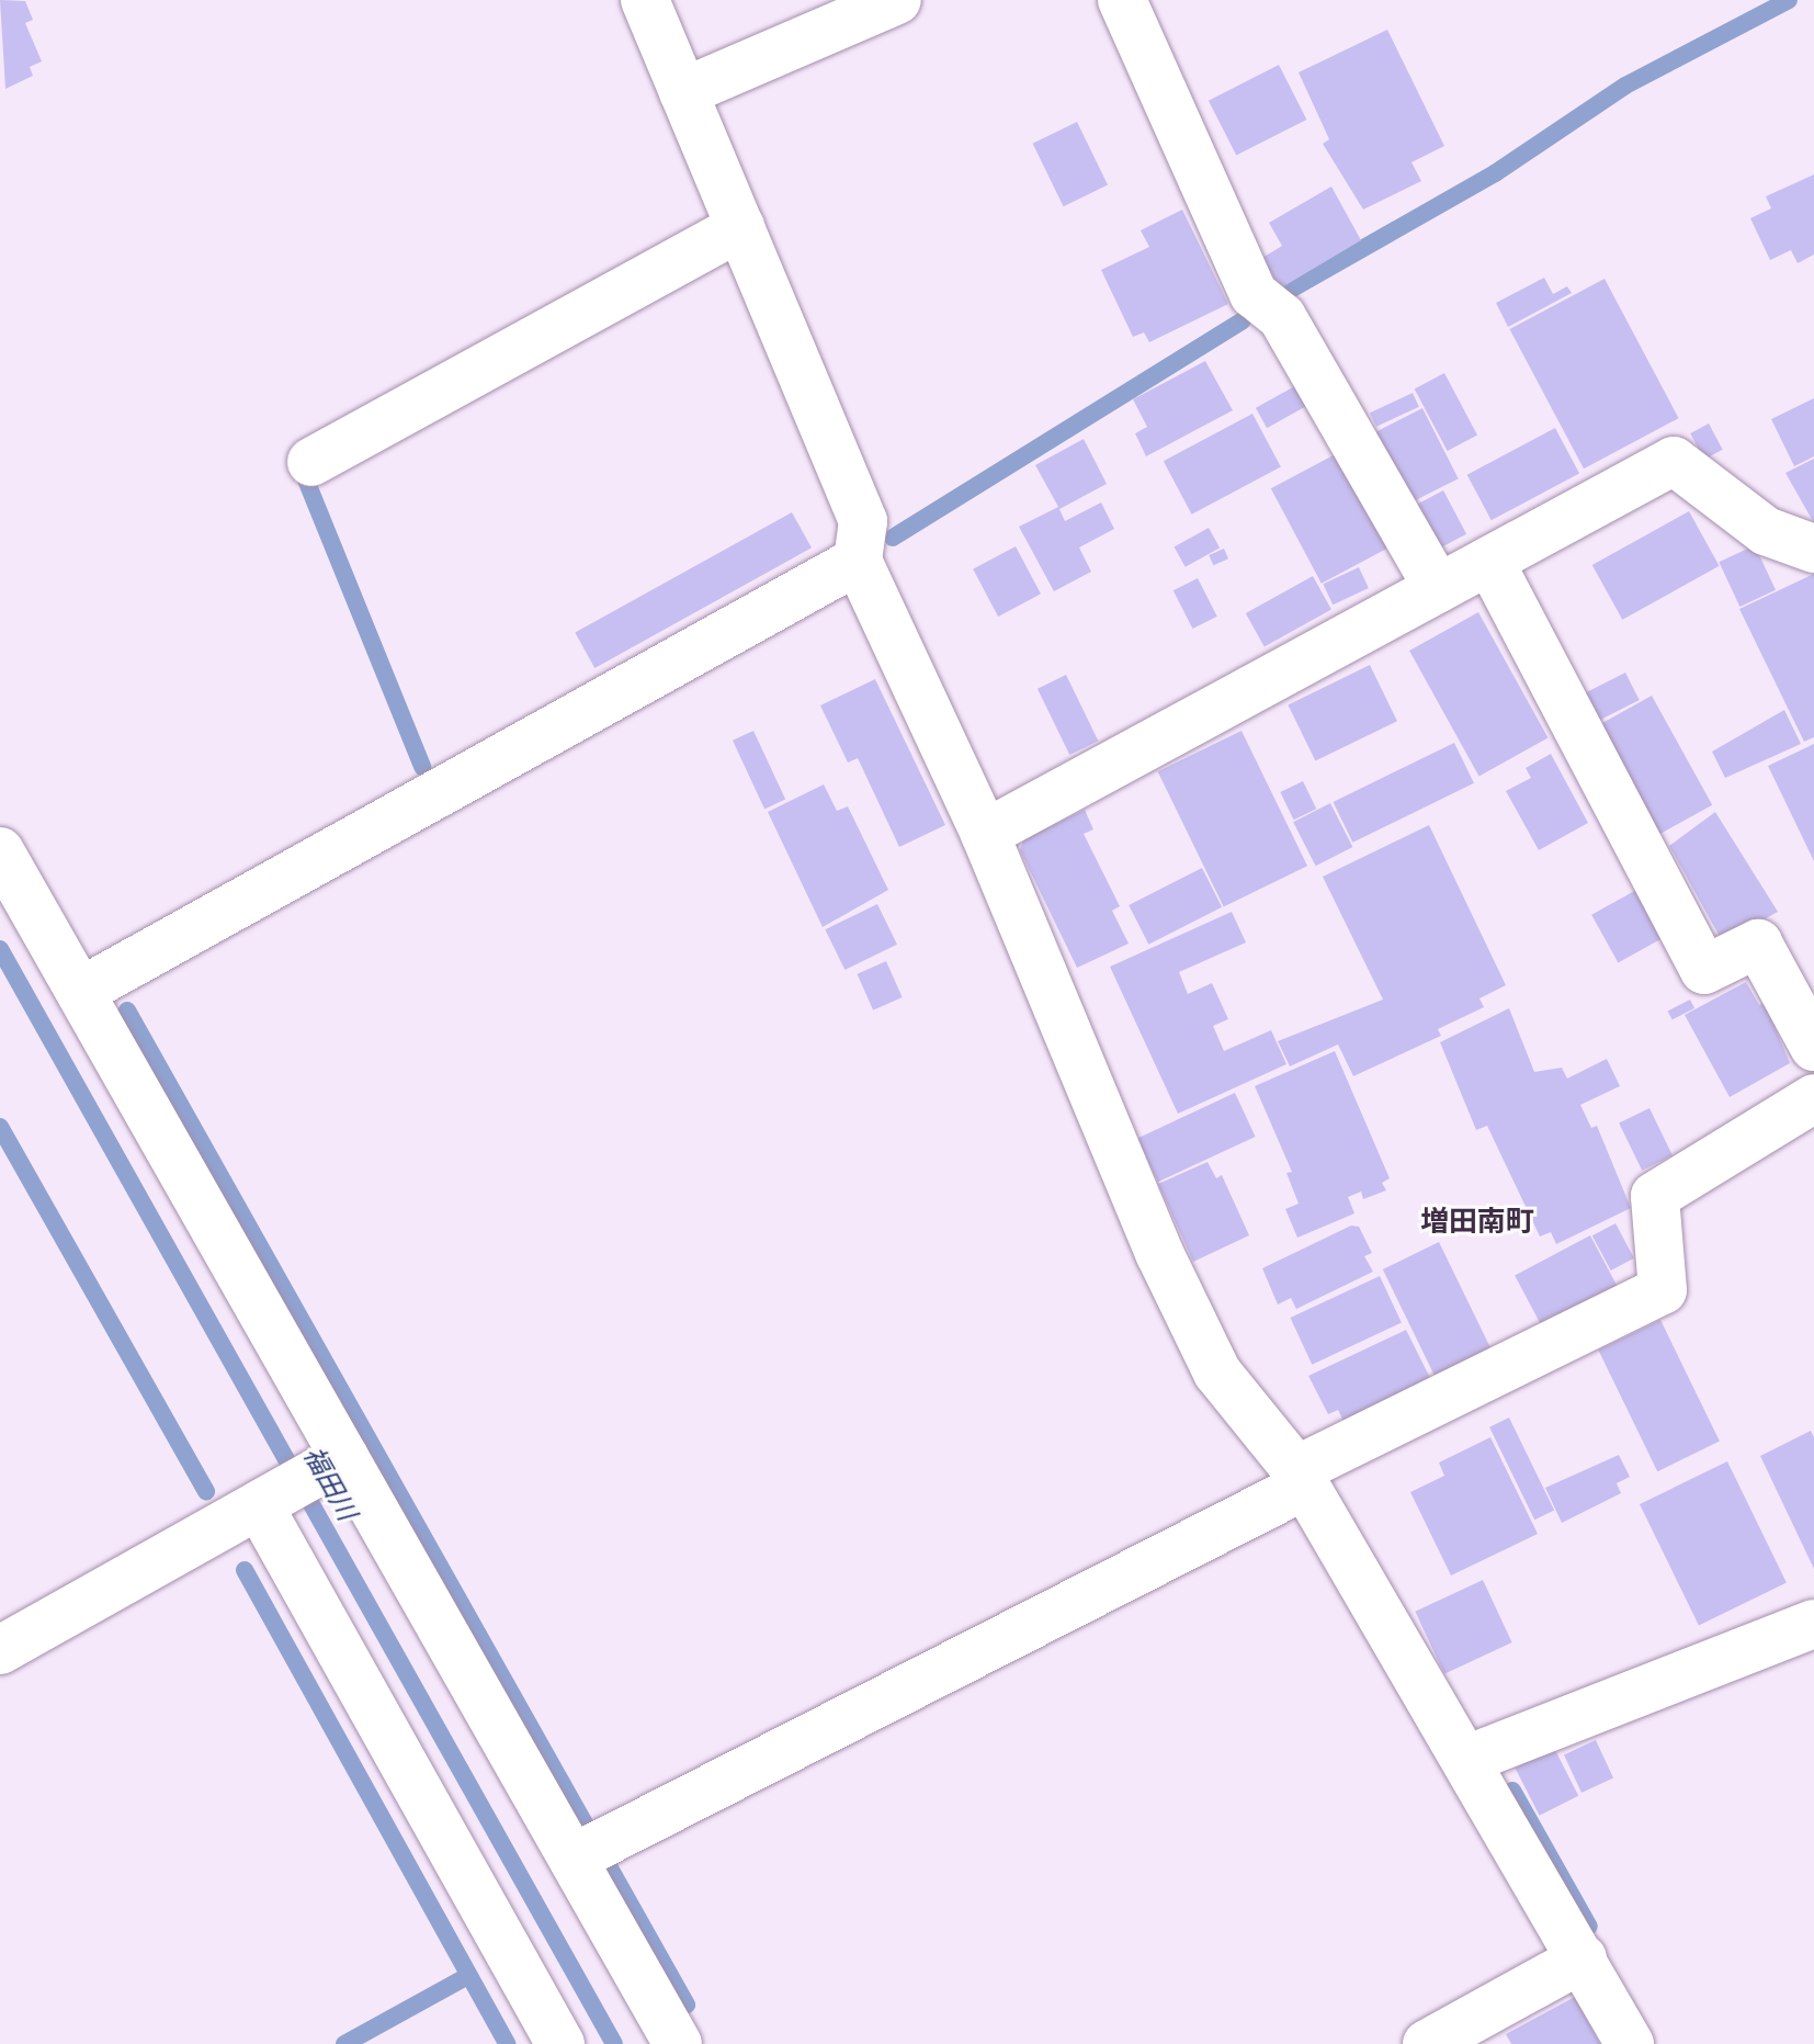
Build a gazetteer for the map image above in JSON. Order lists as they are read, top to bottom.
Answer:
{
  "districts": ["増田南町"],
  "water": ["福田川"]
}
